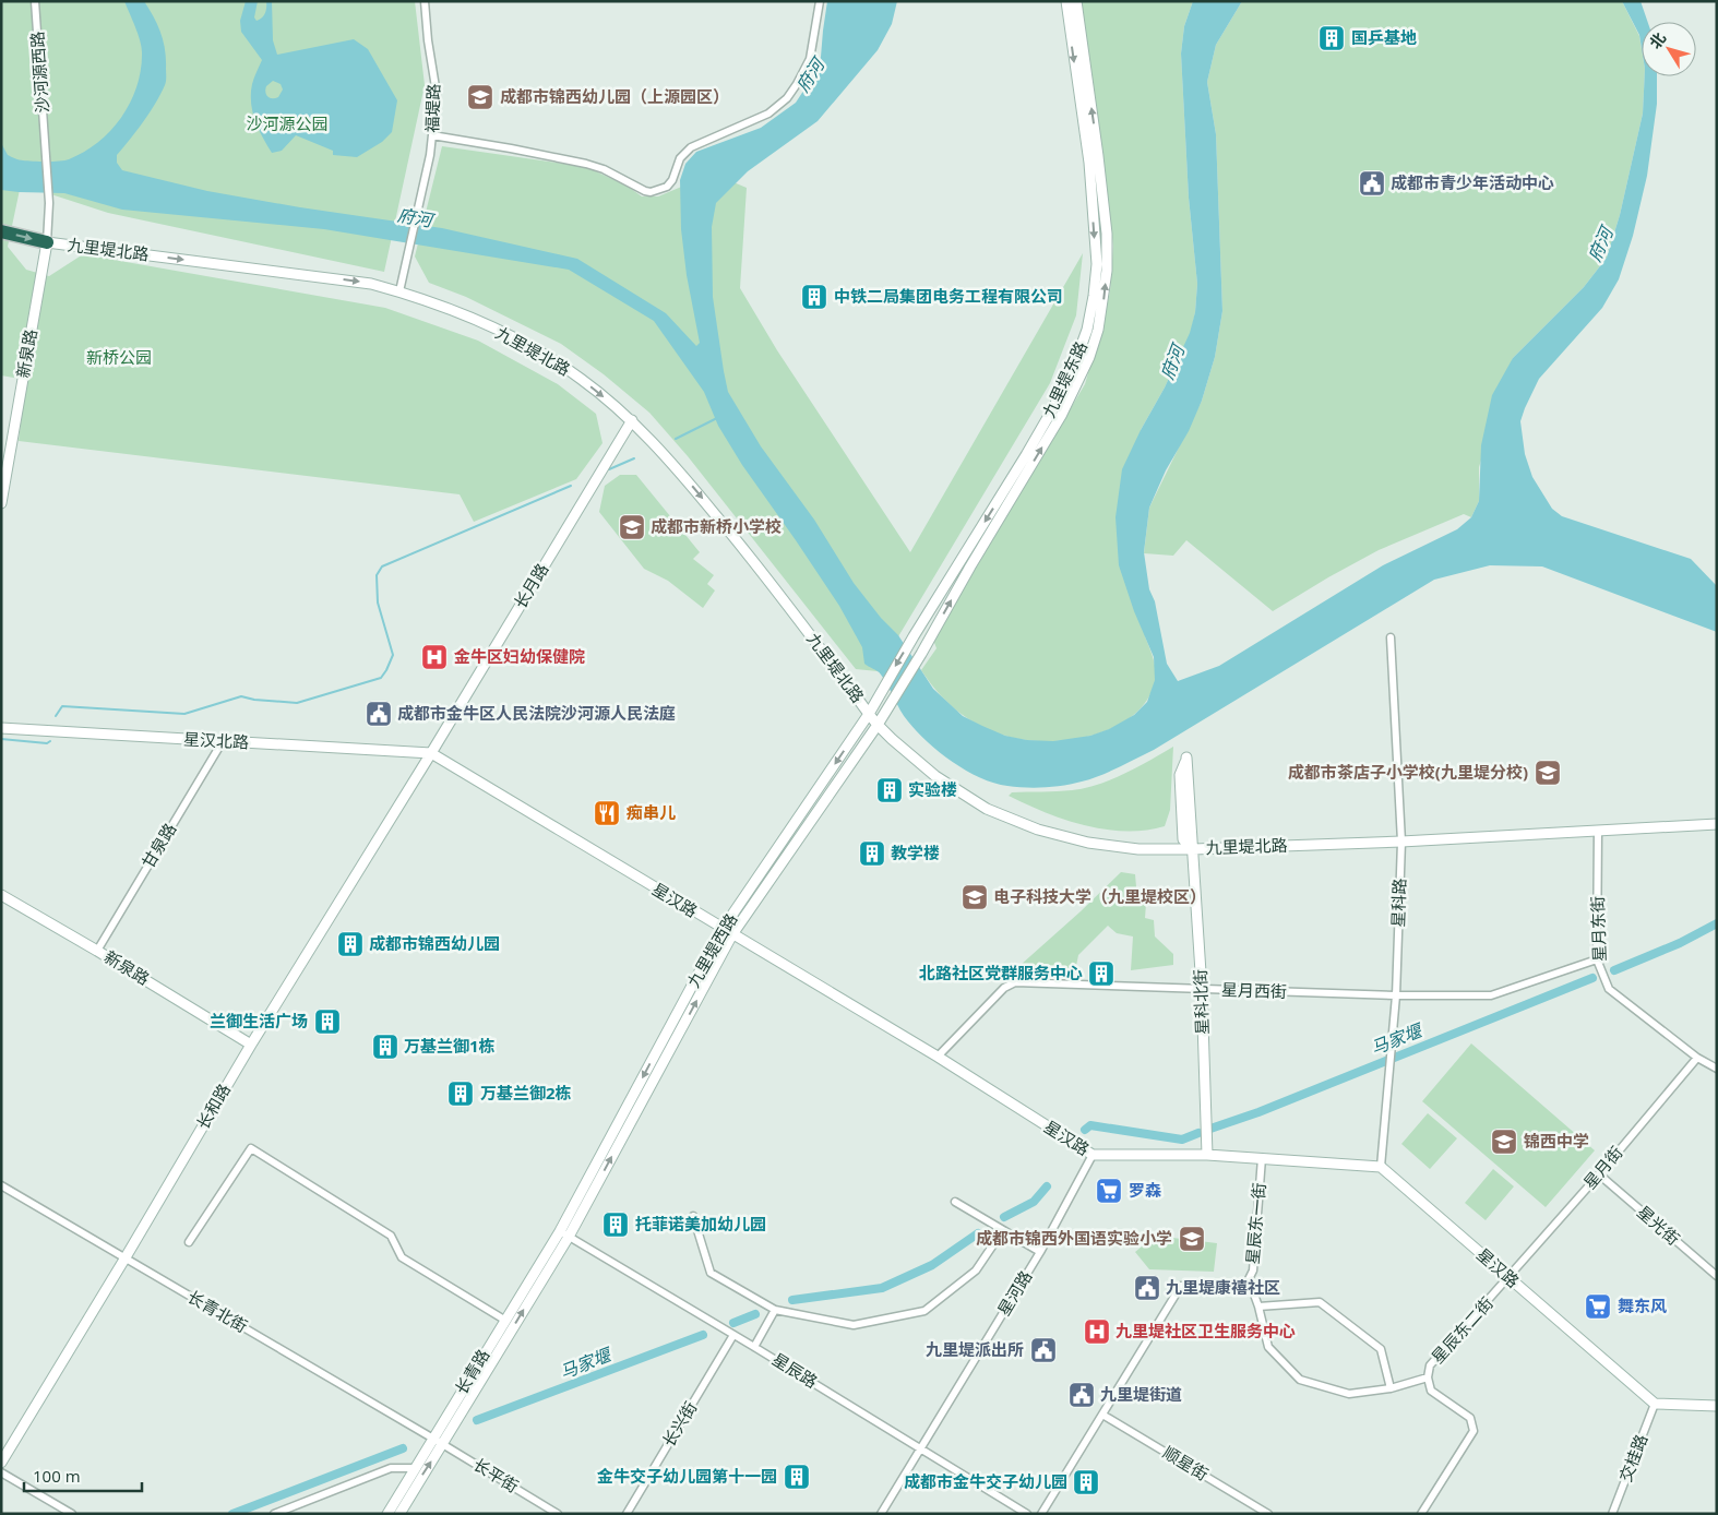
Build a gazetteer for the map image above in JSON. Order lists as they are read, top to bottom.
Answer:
{
  "streets": {
    "street": [
      "沙河源西路",
      "福堤路",
      "九里堤北路",
      "新泉路",
      "九里堤东路",
      "长月路",
      "星汉北路",
      "甘泉路",
      "星汉路",
      "星科路",
      "星月东街",
      "九里堤西路",
      "星月西街",
      "星科北街",
      "长和路",
      "星月街",
      "星辰东一街",
      "星光街",
      "星河路",
      "长青北街",
      "星辰东二街",
      "星辰路",
      "长青路",
      "长兴街",
      "交桂路",
      "顺星街",
      "长平街"
    ]
  },
  "crossings": [
    ["沙河源西路", "新泉路"],
    ["福堤路", "九里堤北路"],
    ["九里堤北路", "新泉路"],
    ["九里堤北路", "长月路"],
    ["九里堤北路", "星科路"],
    ["九里堤北路", "星月东街"],
    ["九里堤北路", "九里堤西路"],
    ["九里堤北路", "星科北街"],
    ["新泉路", "甘泉路"],
    ["新泉路", "长和路"],
    ["九里堤东路", "九里堤西路"],
    ["长月路", "星汉北路"],
    ["长月路", "星汉路"],
    ["长月路", "长和路"],
    ["星汉北路", "甘泉路"],
    ["星汉北路", "星汉路"],
    ["星汉北路", "长和路"],
    ["星汉路", "星科路"],
    ["星汉路", "九里堤西路"],
    ["星汉路", "星月西街"],
    ["星汉路", "星科北街"],
    ["星汉路", "长和路"],
    ["星汉路", "星月街"],
    ["星汉路", "星辰东一街"],
    ["星汉路", "星河路"],
    ["星汉路", "星辰东二街"],
    ["星汉路", "交桂路"],
    ["星科路", "星月西街"],
    ["星月东街", "星月西街"],
    ["星月东街", "星月街"],
    ["九里堤西路", "星辰路"],
    ["九里堤西路", "长青路"],
    ["星月西街", "星科北街"],
    ["长和路", "长青北街"],
    ["星月街", "星光街"],
    ["星月街", "星辰东二街"],
    ["星辰东一街", "顺星街"],
    ["星河路", "星辰路"],
    ["长青北街", "长青路"],
    ["长青北街", "长平街"],
    ["星辰路", "长青路"],
    ["星辰路", "长兴街"],
    ["长青路", "长平街"]
  ],
  "one_way": ["九里堤北路"],
  "water": ["府河", "马家堰"],
  "parks": ["沙河源公园", "新桥公园"],
  "places": {
    "building": [
      "国乒基地",
      "中铁二局集团电务工程有限公司",
      "实验楼",
      "教学楼",
      "成都市锦西幼儿园",
      "北路社区党群服务中心",
      "兰御生活广场",
      "万基兰御1栋",
      "万基兰御2栋",
      "托菲诺美加幼儿园",
      "金牛交子幼儿园第十一园",
      "成都市金牛交子幼儿园"
    ],
    "school or university": [
      "成都市锦西幼儿园（上源园区）",
      "成都市新桥小学校",
      "成都市茶店子小学校(九里堤分校)",
      "电子科技大学（九里堤校区）",
      "锦西中学",
      "成都市锦西外国语实验小学"
    ],
    "public building": [
      "成都市青少年活动中心",
      "成都市金牛区人民法院沙河源人民法庭",
      "九里堤康禧社区",
      "九里堤派出所",
      "九里堤街道"
    ],
    "hospital": ["金牛区妇幼保健院", "九里堤社区卫生服务中心"],
    "restaurant": ["痴串儿"],
    "supermarket": ["罗森", "舞东风"]
  },
  "scale_bar": "100 m",
  "north": "top left"
}
